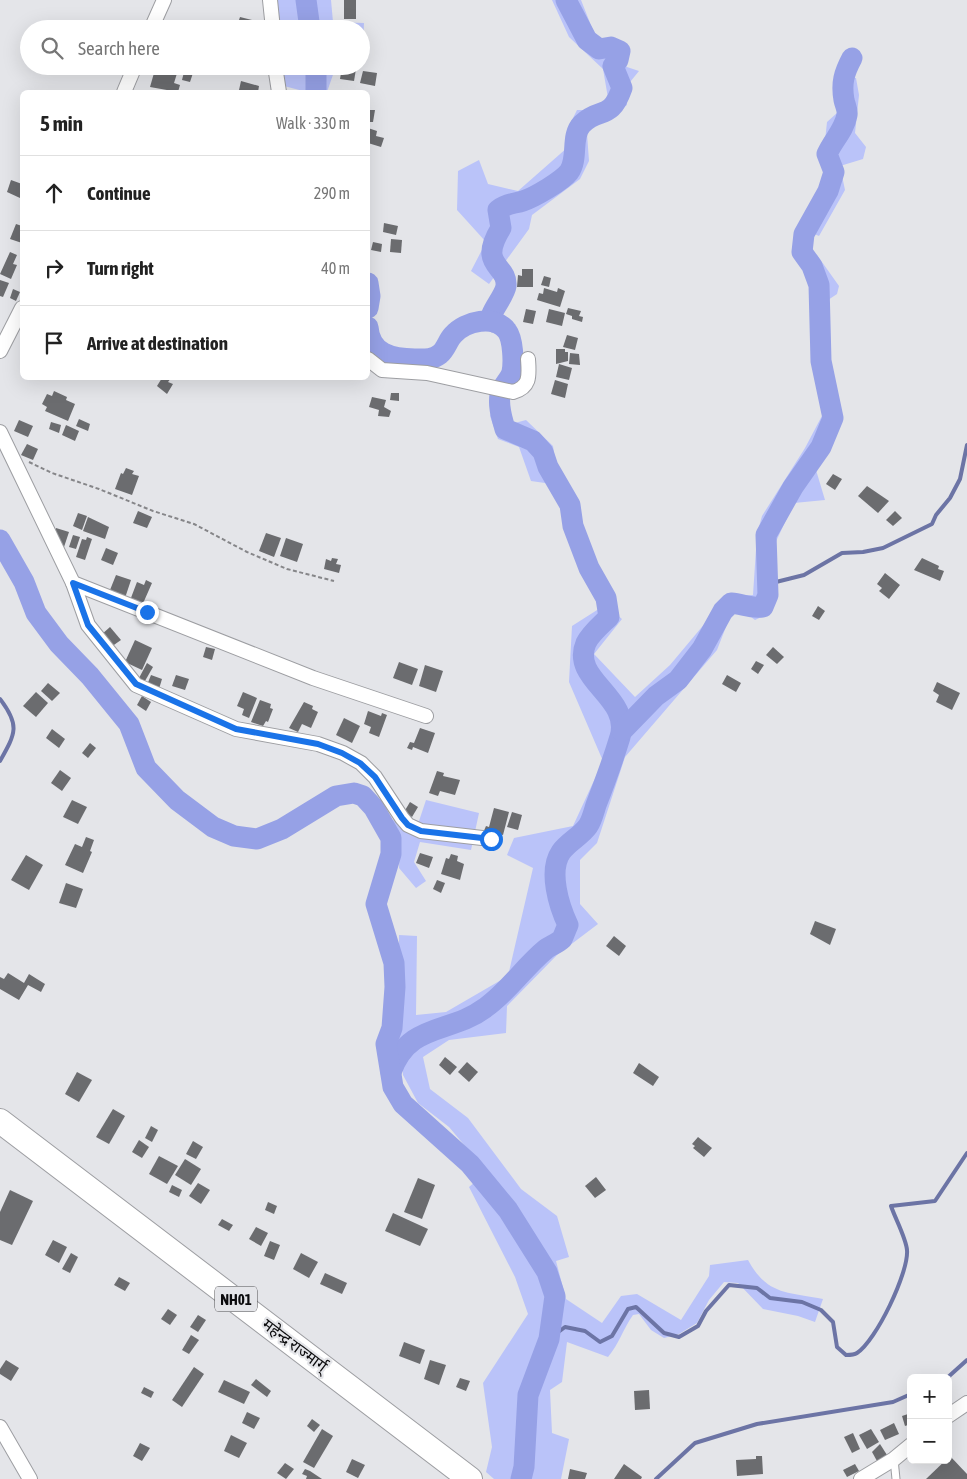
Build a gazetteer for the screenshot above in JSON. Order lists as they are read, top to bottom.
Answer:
{
  "streets": {
    "highway": ["NH01", "महेन्द्र राज्मार्ग्"]
  },
  "page": {
    "search": "Search here",
    "heading": ["5 min", "Walk · 330 m"],
    "list": [
      ["Continue", "290 m"],
      ["Turn right", "40 m"],
      "Arrive at destination"
    ],
    "map_buttons": ["+", "−"]
  }
}
